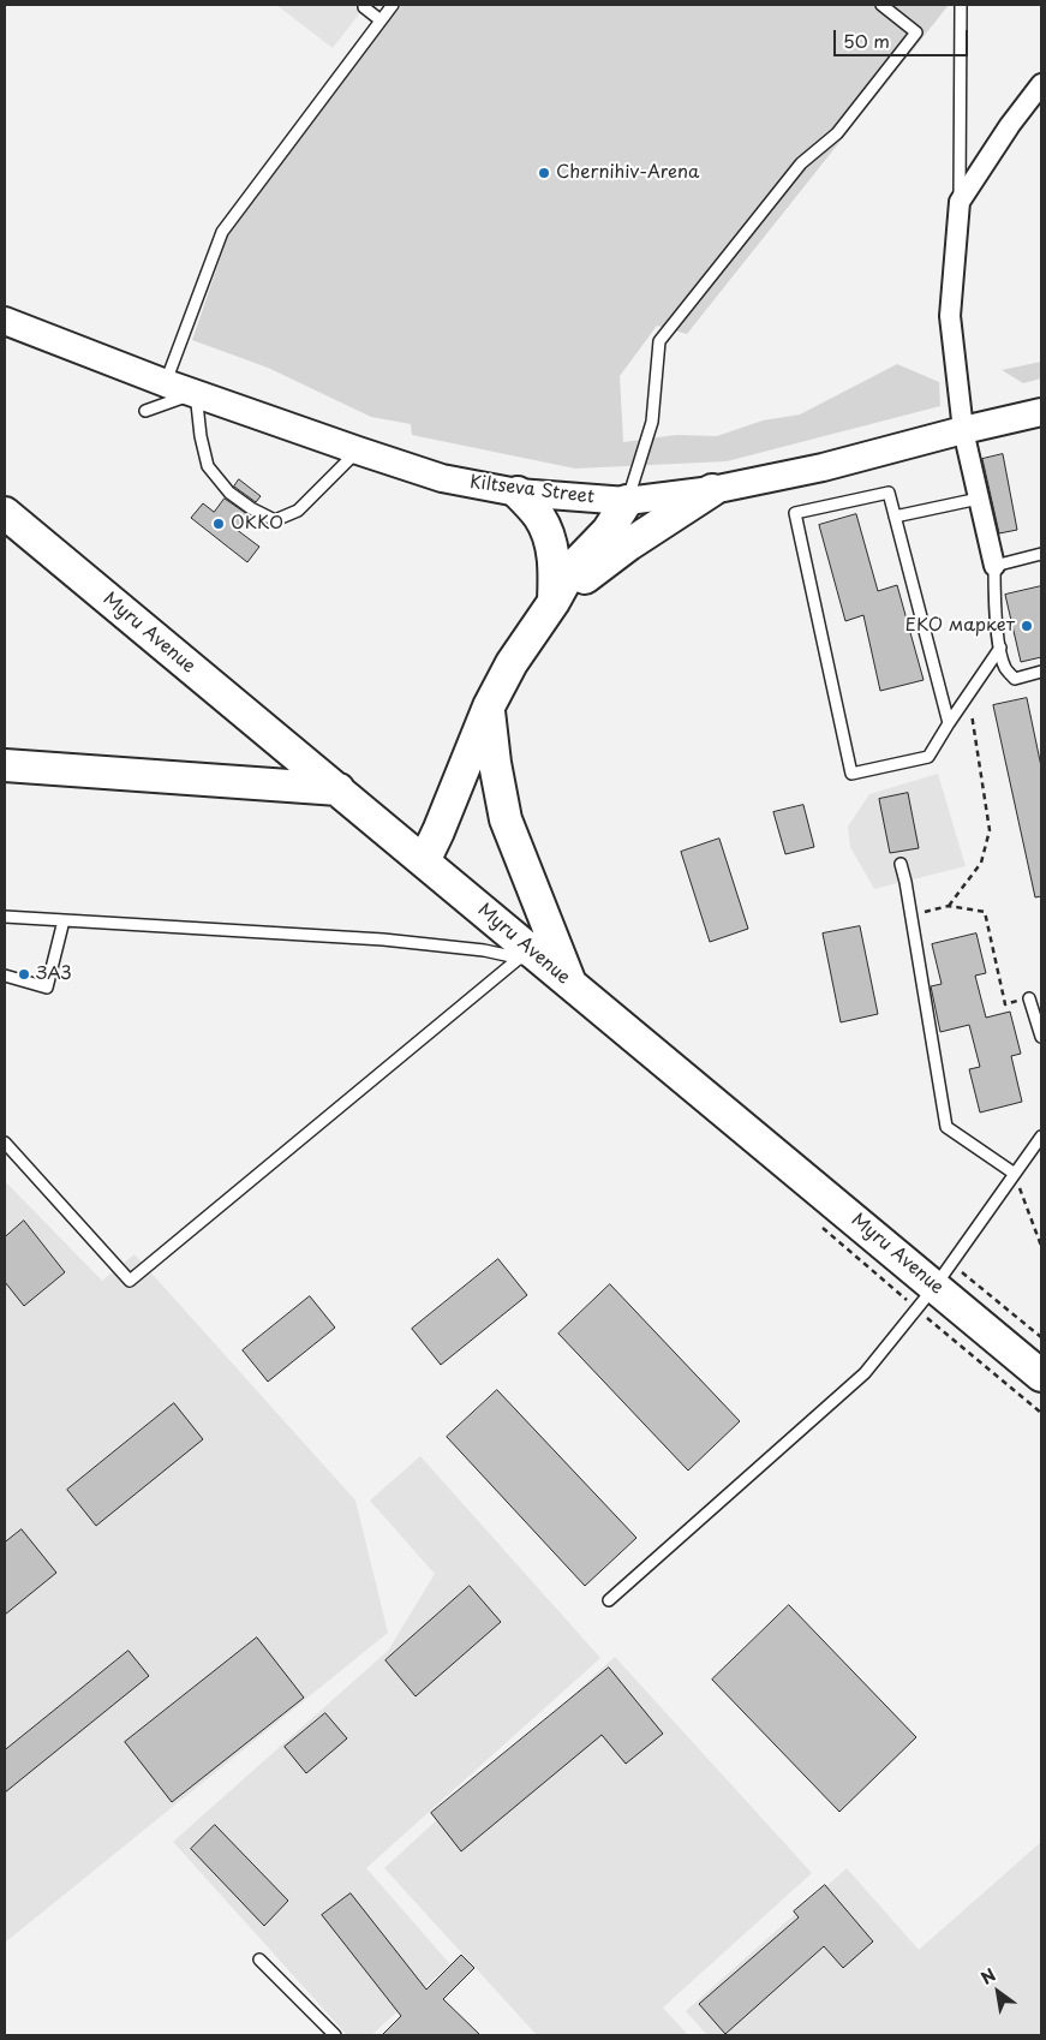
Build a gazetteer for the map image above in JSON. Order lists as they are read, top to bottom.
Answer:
{
  "streets": {
    "main road": ["Kiltseva Street", "Myru Avenue"]
  },
  "places": [
    "Chernihiv-Arena",
    "OKKO",
    "ЕКО маркет",
    "ЗАЗ"
  ],
  "scale_bar": "50 m",
  "north": "top left"
}
